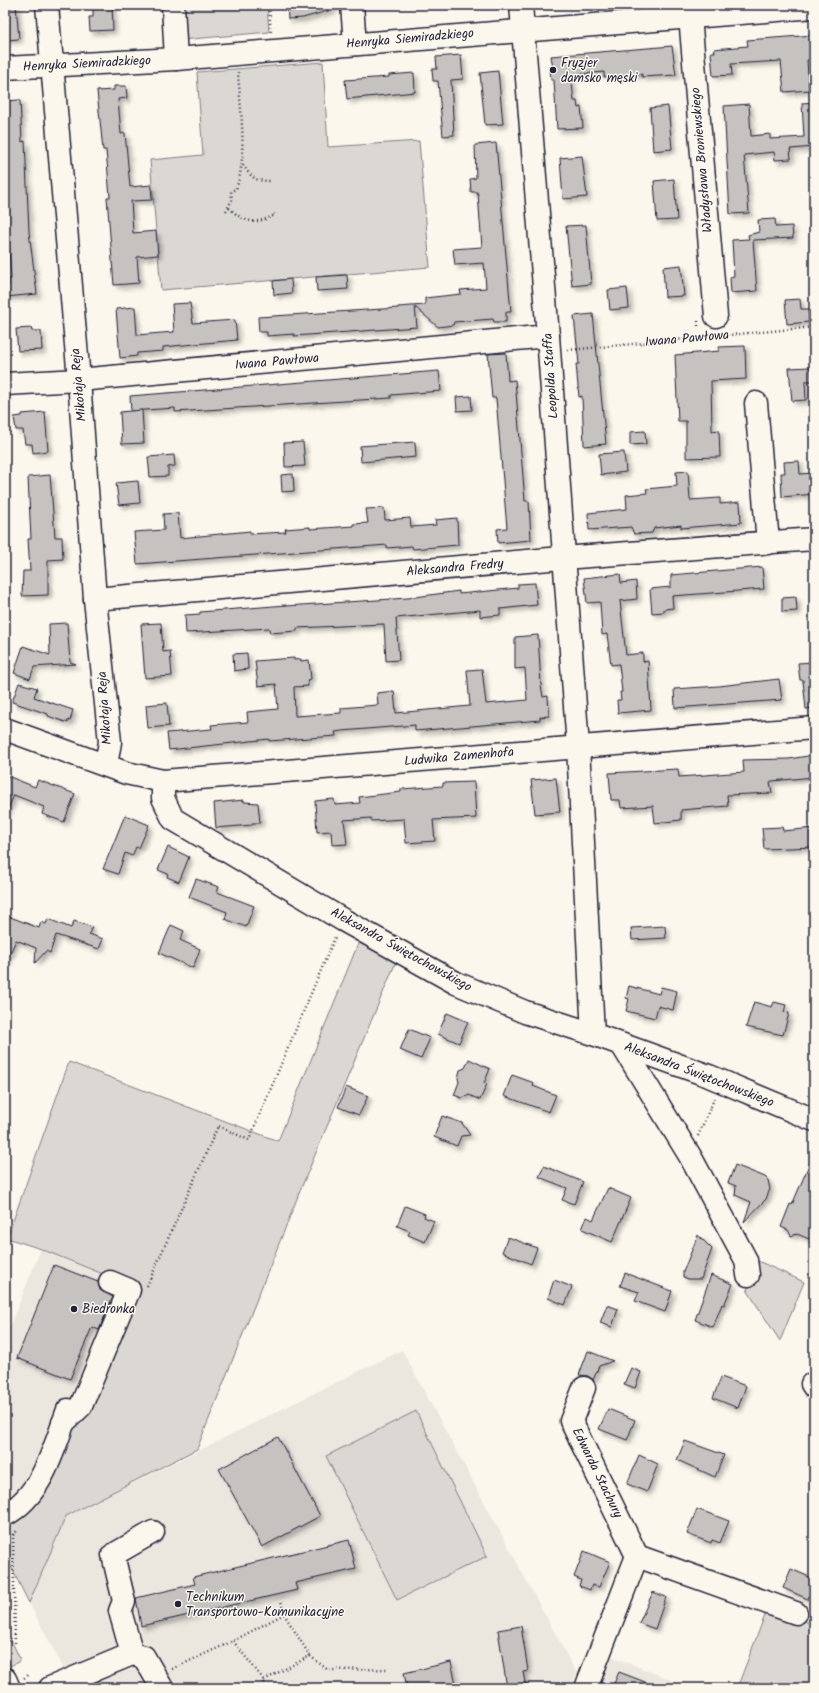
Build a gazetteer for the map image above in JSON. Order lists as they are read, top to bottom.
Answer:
{
  "streets": {
    "street": [
      "Henryka Siemiradzkiego",
      "Władysława Broniewskiego",
      "Iwana Pawłowa",
      "Leopolda Staffa",
      "Mikołaja Reja",
      "Aleksandra Fredry",
      "Ludwika Zamenhofa",
      "Aleksandra Świętochowskiego",
      "Edwarda Stachury"
    ]
  },
  "crossings": [
    ["Henryka Siemiradzkiego", "Władysława Broniewskiego"],
    ["Henryka Siemiradzkiego", "Leopolda Staffa"],
    ["Henryka Siemiradzkiego", "Mikołaja Reja"],
    ["Iwana Pawłowa", "Leopolda Staffa"],
    ["Iwana Pawłowa", "Mikołaja Reja"],
    ["Leopolda Staffa", "Aleksandra Fredry"],
    ["Leopolda Staffa", "Ludwika Zamenhofa"],
    ["Leopolda Staffa", "Aleksandra Świętochowskiego"],
    ["Mikołaja Reja", "Aleksandra Fredry"],
    ["Mikołaja Reja", "Ludwika Zamenhofa"],
    ["Ludwika Zamenhofa", "Aleksandra Świętochowskiego"]
  ],
  "places": ["Fryzjer damsko męski", "Biedronka", "Technikum Transportowo-Komunikacyjne"]
}
